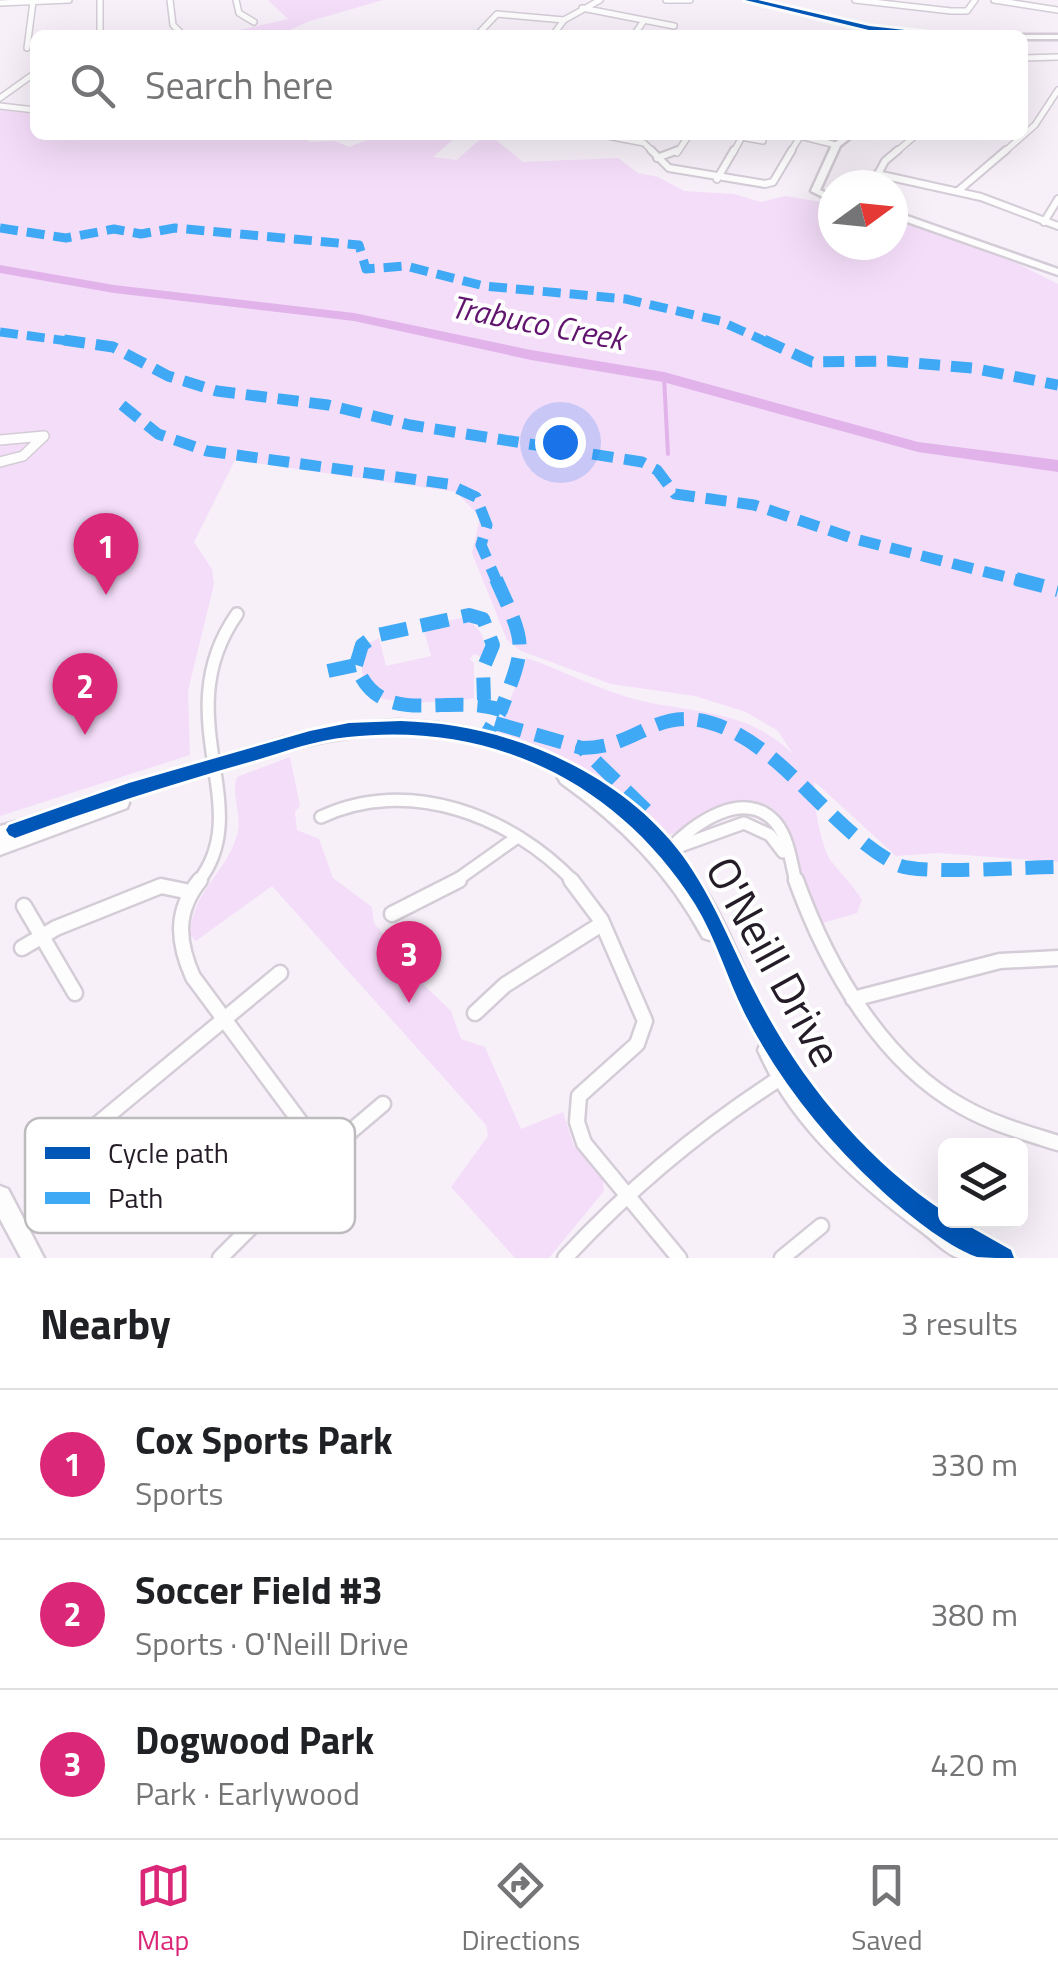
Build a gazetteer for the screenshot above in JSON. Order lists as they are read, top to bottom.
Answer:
{
  "streets": {
    "main road": ["O'Neill Drive"]
  },
  "water": ["Trabuco Creek"],
  "legend": ["Cycle path", "Path"],
  "north": "right",
  "page": {
    "search": "Search here",
    "pins": ["1", "2", "3"],
    "heading": ["Nearby", "3 results"],
    "list": [
      {
        "mark": "1",
        "name": "Cox Sports Park",
        "note": "Sports",
        "value": "330 m"
      },
      {
        "mark": "2",
        "name": "Soccer Field #3",
        "note": "Sports · O'Neill Drive",
        "value": "380 m"
      },
      {
        "mark": "3",
        "name": "Dogwood Park",
        "note": "Park · Earlywood",
        "value": "420 m"
      }
    ],
    "nav": ["Map", "Directions", "Saved"]
  }
}
